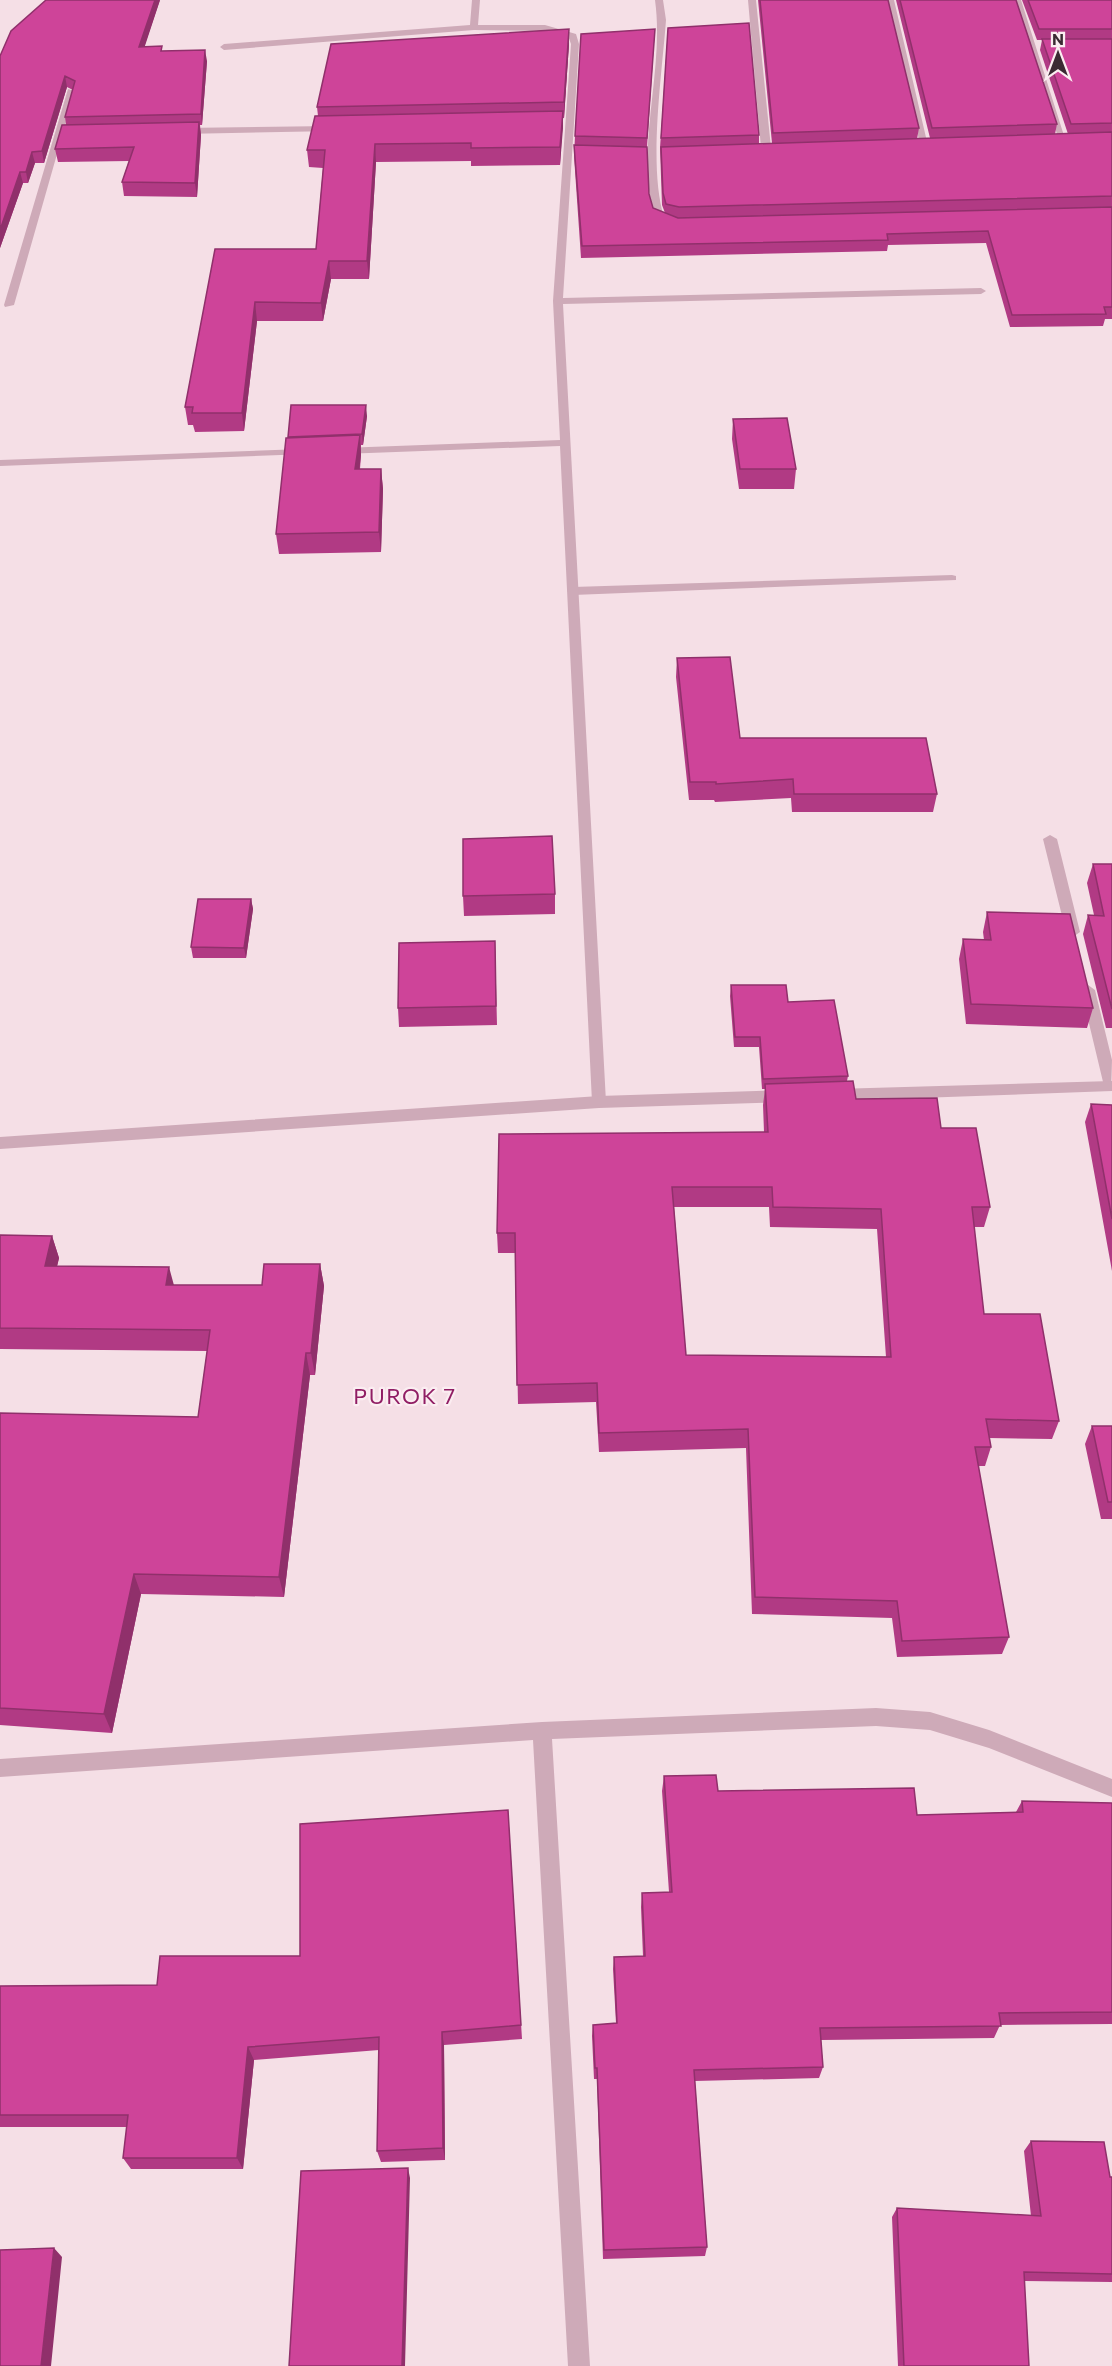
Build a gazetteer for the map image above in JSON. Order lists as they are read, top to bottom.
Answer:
{
  "districts": ["PUROK 7"],
  "north": "top"
}
